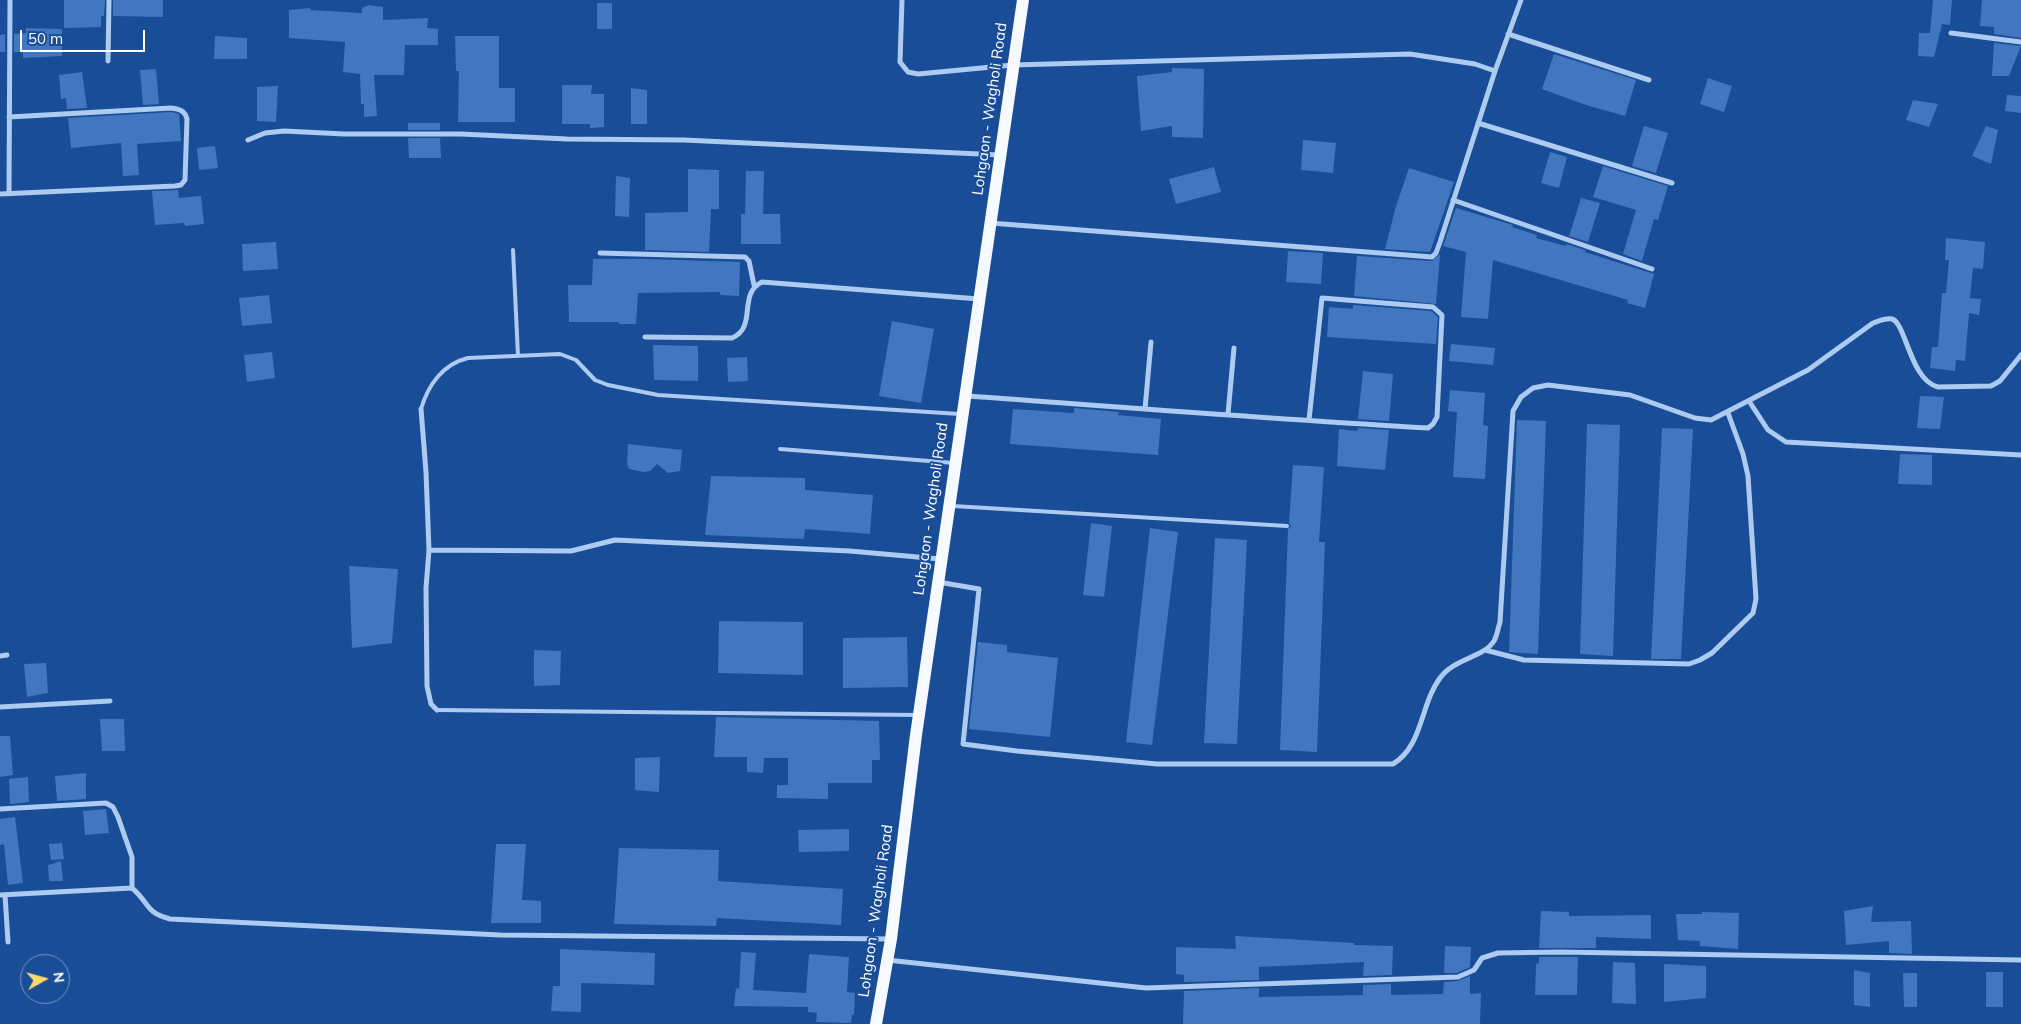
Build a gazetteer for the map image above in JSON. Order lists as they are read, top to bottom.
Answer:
{
  "streets": {
    "main road": ["Lohgaon - Wagholi Road"]
  },
  "scale_bar": "50 m",
  "north": "right"
}
